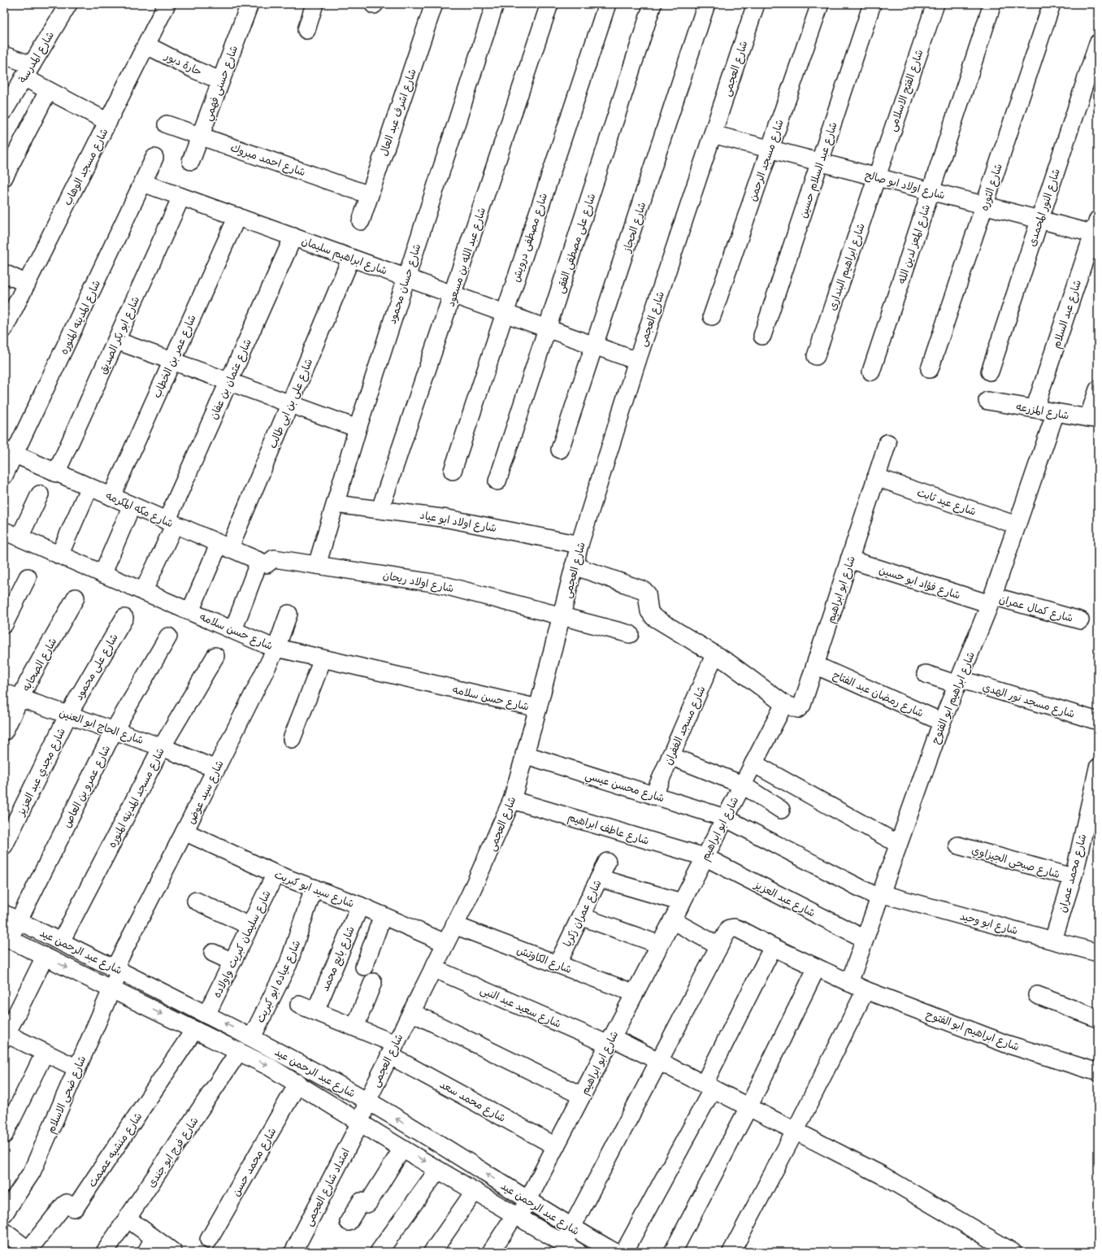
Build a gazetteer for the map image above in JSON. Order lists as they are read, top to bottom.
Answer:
{
  "streets": {
    "street": [
      "شارع المدرسة",
      "حارة دبور",
      "شارع العجمى",
      "شارع حسنى فهمي",
      "شارع الفتح الاسلامى",
      "شارع اشرف عبد العال",
      "شارع احمد مبروك",
      "شارع مسجد الرحمن",
      "شارع مسجد الوهاب",
      "شارع عبد السلام حسين",
      "شارع اولاد ابو صالح",
      "شارع الثوره",
      "شارع النور المحمدى",
      "شارع الحجاز",
      "شارع مصطفى درويش",
      "شارع على مصطفى الفقى",
      "شارع المعز لدين الله",
      "شارع ابراهيم سليمان",
      "شارع عبد الله بن مسعود",
      "شارع ابراهيم البندارى",
      "شارع حسان محمود",
      "شارع عبد السلام",
      "شارع المدينه المنوره",
      "شارع ابو بكر الصديق",
      "شارع عمر بن الخطاب",
      "شارع عثمان بن عفان",
      "شارع على بن ابى طالب",
      "شارع المزرعه",
      "شارع عيد ثابت",
      "شارع مكه المكرمه",
      "شارع اولاد ابو عياد",
      "شارع اولاد ريحان",
      "شارع فؤاد ابو حسين",
      "شارع ابو ابراهيم",
      "شارع كمال عمران",
      "شارع حسن سلامه",
      "شارع الصحابه",
      "شارع على محمود",
      "شارع رمضان عبد الفتاح",
      "شارع ابراهيم ابو الفتوح",
      "شارع مسجد نور الهدي",
      "شارع مسجد الغفران",
      "شارع الحاج ابو العنين",
      "شارع مجدي عبد العزيز",
      "شارع عمرو بن العاص",
      "شارع محسن عيسي",
      "شارع سيد عوض",
      "شارع مسجد المدينه المنوره",
      "شارع عاطف ابراهيم",
      "شارع صبحى الجيزاوي",
      "شارع محمد عمران",
      "شارع سيد ابو كبريت",
      "شارع عبد العزيز",
      "شارع عمران زكريا",
      "شارع ابو وحيد",
      "شارع سليمان كبريت واولاده",
      "شارع عبد الرحمن عيد",
      "شارع بايع محمد",
      "شارع الكاوتش",
      "شارع عياده ابو كبريت",
      "شارع سعيد عبد النبى",
      "شارع ضحى الاسلام",
      "شارع محمد سعد",
      "شارع منشيه عصمت",
      "شارع فرج ابو جندى",
      "شارع محمد حسن",
      "امتداد شارع العجمى"
    ]
  },
  "crossings": [
    ["حارة دبور", "شارع حسنى فهمي"],
    ["حارة دبور", "شارع مسجد الوهاب"],
    ["شارع العجمى", "شارع اولاد ابو صالح"],
    ["شارع العجمى", "شارع ابراهيم سليمان"],
    ["شارع العجمى", "شارع اولاد ابو عياد"],
    ["شارع العجمى", "شارع اولاد ريحان"],
    ["شارع العجمى", "شارع حسن سلامه"],
    ["شارع العجمى", "شارع محسن عيسي"],
    ["شارع العجمى", "شارع عاطف ابراهيم"],
    ["شارع العجمى", "شارع سيد ابو كبريت"],
    ["شارع العجمى", "شارع عبد الرحمن عيد"],
    ["شارع العجمى", "شارع الكاوتش"],
    ["شارع العجمى", "شارع سعيد عبد النبى"],
    ["شارع العجمى", "شارع محمد سعد"],
    ["شارع العجمى", "امتداد شارع العجمى"],
    ["شارع حسنى فهمي", "شارع احمد مبروك"],
    ["شارع الفتح الاسلامى", "شارع اولاد ابو صالح"],
    ["شارع الفتح الاسلامى", "شارع ابراهيم البندارى"],
    ["شارع اشرف عبد العال", "شارع احمد مبروك"],
    ["شارع مسجد الرحمن", "شارع اولاد ابو صالح"],
    ["شارع عبد السلام حسين", "شارع اولاد ابو صالح"],
    ["شارع اولاد ابو صالح", "شارع الثوره"],
    ["شارع اولاد ابو صالح", "شارع النور المحمدى"],
    ["شارع اولاد ابو صالح", "شارع المعز لدين الله"],
    ["شارع اولاد ابو صالح", "شارع ابراهيم البندارى"],
    ["شارع اولاد ابو صالح", "شارع عبد السلام"],
    ["شارع الحجاز", "شارع ابراهيم سليمان"],
    ["شارع مصطفى درويش", "شارع ابراهيم سليمان"],
    ["شارع على مصطفى الفقى", "شارع ابراهيم سليمان"],
    ["شارع ابراهيم سليمان", "شارع عبد الله بن مسعود"],
    ["شارع ابراهيم سليمان", "شارع حسان محمود"],
    ["شارع ابراهيم سليمان", "شارع المدينه المنوره"],
    ["شارع ابراهيم سليمان", "شارع ابو بكر الصديق"],
    ["شارع ابراهيم سليمان", "شارع عمر بن الخطاب"],
    ["شارع ابراهيم سليمان", "شارع عثمان بن عفان"],
    ["شارع ابراهيم سليمان", "شارع على بن ابى طالب"],
    ["شارع عبد الله بن مسعود", "شارع اولاد ابو عياد"],
    ["شارع حسان محمود", "شارع اولاد ابو عياد"],
    ["شارع حسان محمود", "شارع اولاد ريحان"],
    ["شارع عبد السلام", "شارع المزرعه"],
    ["شارع المدينه المنوره", "شارع مكه المكرمه"],
    ["شارع ابو بكر الصديق", "شارع مكه المكرمه"],
    ["شارع عمر بن الخطاب", "شارع مكه المكرمه"],
    ["شارع عثمان بن عفان", "شارع مكه المكرمه"],
    ["شارع على بن ابى طالب", "شارع مكه المكرمه"],
    ["شارع على بن ابى طالب", "شارع حسن سلامه"],
    ["شارع المزرعه", "شارع ابراهيم ابو الفتوح"],
    ["شارع عيد ثابت", "شارع ابو ابراهيم"],
    ["شارع عيد ثابت", "شارع ابراهيم ابو الفتوح"],
    ["شارع مكه المكرمه", "شارع اولاد ريحان"],
    ["شارع فؤاد ابو حسين", "شارع ابو ابراهيم"],
    ["شارع فؤاد ابو حسين", "شارع كمال عمران"],
    ["شارع فؤاد ابو حسين", "شارع ابراهيم ابو الفتوح"],
    ["شارع ابو ابراهيم", "شارع رمضان عبد الفتاح"],
    ["شارع ابو ابراهيم", "شارع محسن عيسي"],
    ["شارع ابو ابراهيم", "شارع عاطف ابراهيم"],
    ["شارع ابو ابراهيم", "شارع عبد العزيز"],
    ["شارع ابو ابراهيم", "شارع عبد الرحمن عيد"],
    ["شارع ابو ابراهيم", "شارع الكاوتش"],
    ["شارع ابو ابراهيم", "شارع سعيد عبد النبى"],
    ["شارع ابو ابراهيم", "شارع محمد سعد"],
    ["شارع كمال عمران", "شارع ابراهيم ابو الفتوح"],
    ["شارع حسن سلامه", "شارع سيد عوض"],
    ["شارع الصحابه", "شارع الحاج ابو العنين"],
    ["شارع على محمود", "شارع الحاج ابو العنين"],
    ["شارع على محمود", "شارع مجدي عبد العزيز"],
    ["شارع رمضان عبد الفتاح", "شارع ابراهيم ابو الفتوح"],
    ["شارع ابراهيم ابو الفتوح", "شارع مسجد نور الهدي"],
    ["شارع ابراهيم ابو الفتوح", "شارع محسن عيسي"],
    ["شارع ابراهيم ابو الفتوح", "شارع عبد العزيز"],
    ["شارع ابراهيم ابو الفتوح", "شارع ابو وحيد"],
    ["شارع مسجد الغفران", "شارع محسن عيسي"],
    ["شارع الحاج ابو العنين", "شارع مجدي عبد العزيز"],
    ["شارع الحاج ابو العنين", "شارع عمرو بن العاص"],
    ["شارع الحاج ابو العنين", "شارع سيد عوض"],
    ["شارع الحاج ابو العنين", "شارع مسجد المدينه المنوره"],
    ["شارع عمرو بن العاص", "شارع عبد الرحمن عيد"],
    ["شارع محسن عيسي", "شارع ابو وحيد"],
    ["شارع سيد عوض", "شارع سيد ابو كبريت"],
    ["شارع سيد عوض", "شارع عبد الرحمن عيد"],
    ["شارع سيد عوض", "شارع ضحى الاسلام"],
    ["شارع مسجد المدينه المنوره", "شارع عبد الرحمن عيد"],
    ["شارع عاطف ابراهيم", "شارع عبد العزيز"],
    ["شارع صبحى الجيزاوي", "شارع محمد عمران"],
    ["شارع محمد عمران", "شارع ابو وحيد"],
    ["شارع سيد ابو كبريت", "شارع سليمان كبريت واولاده"],
    ["شارع سيد ابو كبريت", "شارع بايع محمد"],
    ["شارع سيد ابو كبريت", "شارع عياده ابو كبريت"],
    ["شارع عمران زكريا", "شارع الكاوتش"],
    ["شارع سليمان كبريت واولاده", "شارع عبد الرحمن عيد"],
    ["شارع عبد الرحمن عيد", "شارع عياده ابو كبريت"],
    ["شارع عبد الرحمن عيد", "شارع ضحى الاسلام"],
    ["شارع عبد الرحمن عيد", "شارع منشيه عصمت"],
    ["شارع عبد الرحمن عيد", "شارع فرج ابو جندى"],
    ["شارع عبد الرحمن عيد", "شارع محمد حسن"],
    ["شارع عبد الرحمن عيد", "امتداد شارع العجمى"]
  ]
}
